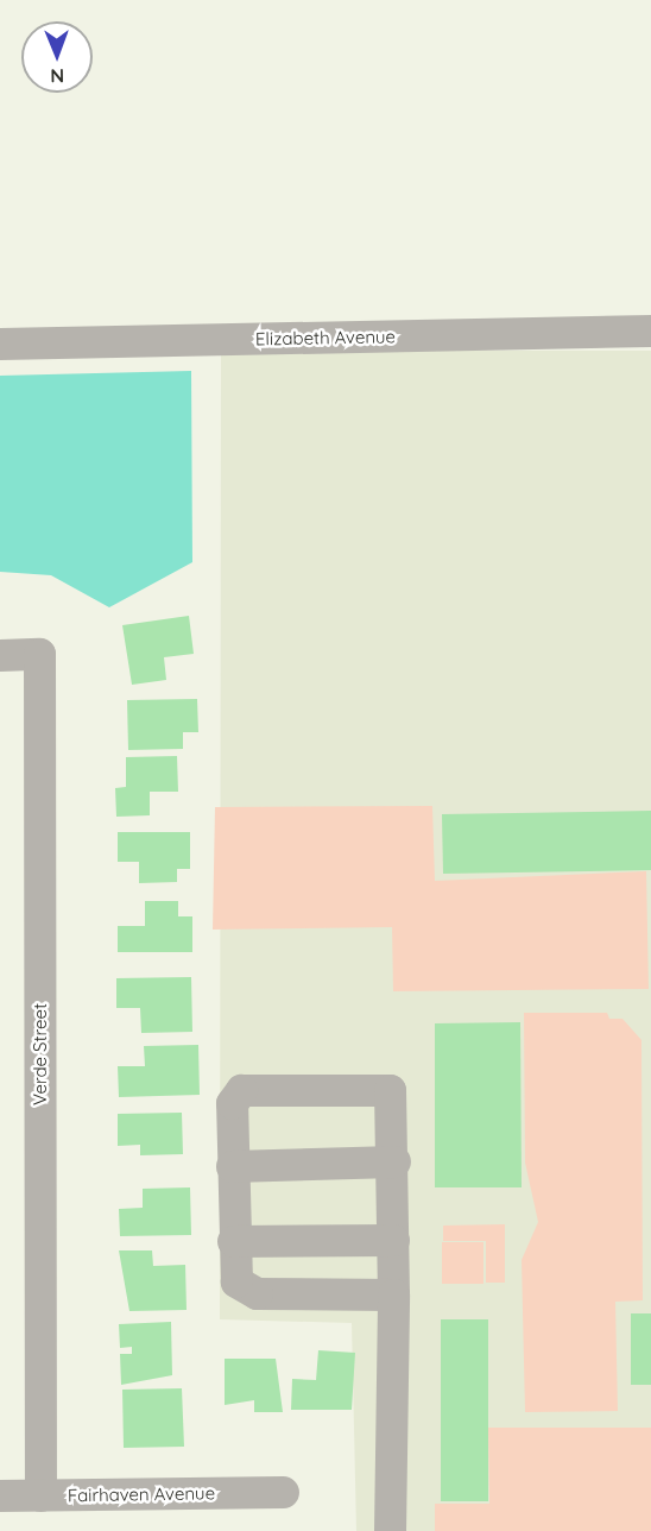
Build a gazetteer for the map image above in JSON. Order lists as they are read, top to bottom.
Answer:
{
  "streets": {
    "street": ["Elizabeth Avenue", "Verde Street", "Fairhaven Avenue"]
  },
  "crossings": [
    ["Verde Street", "Fairhaven Avenue"]
  ],
  "north": "bottom"
}
